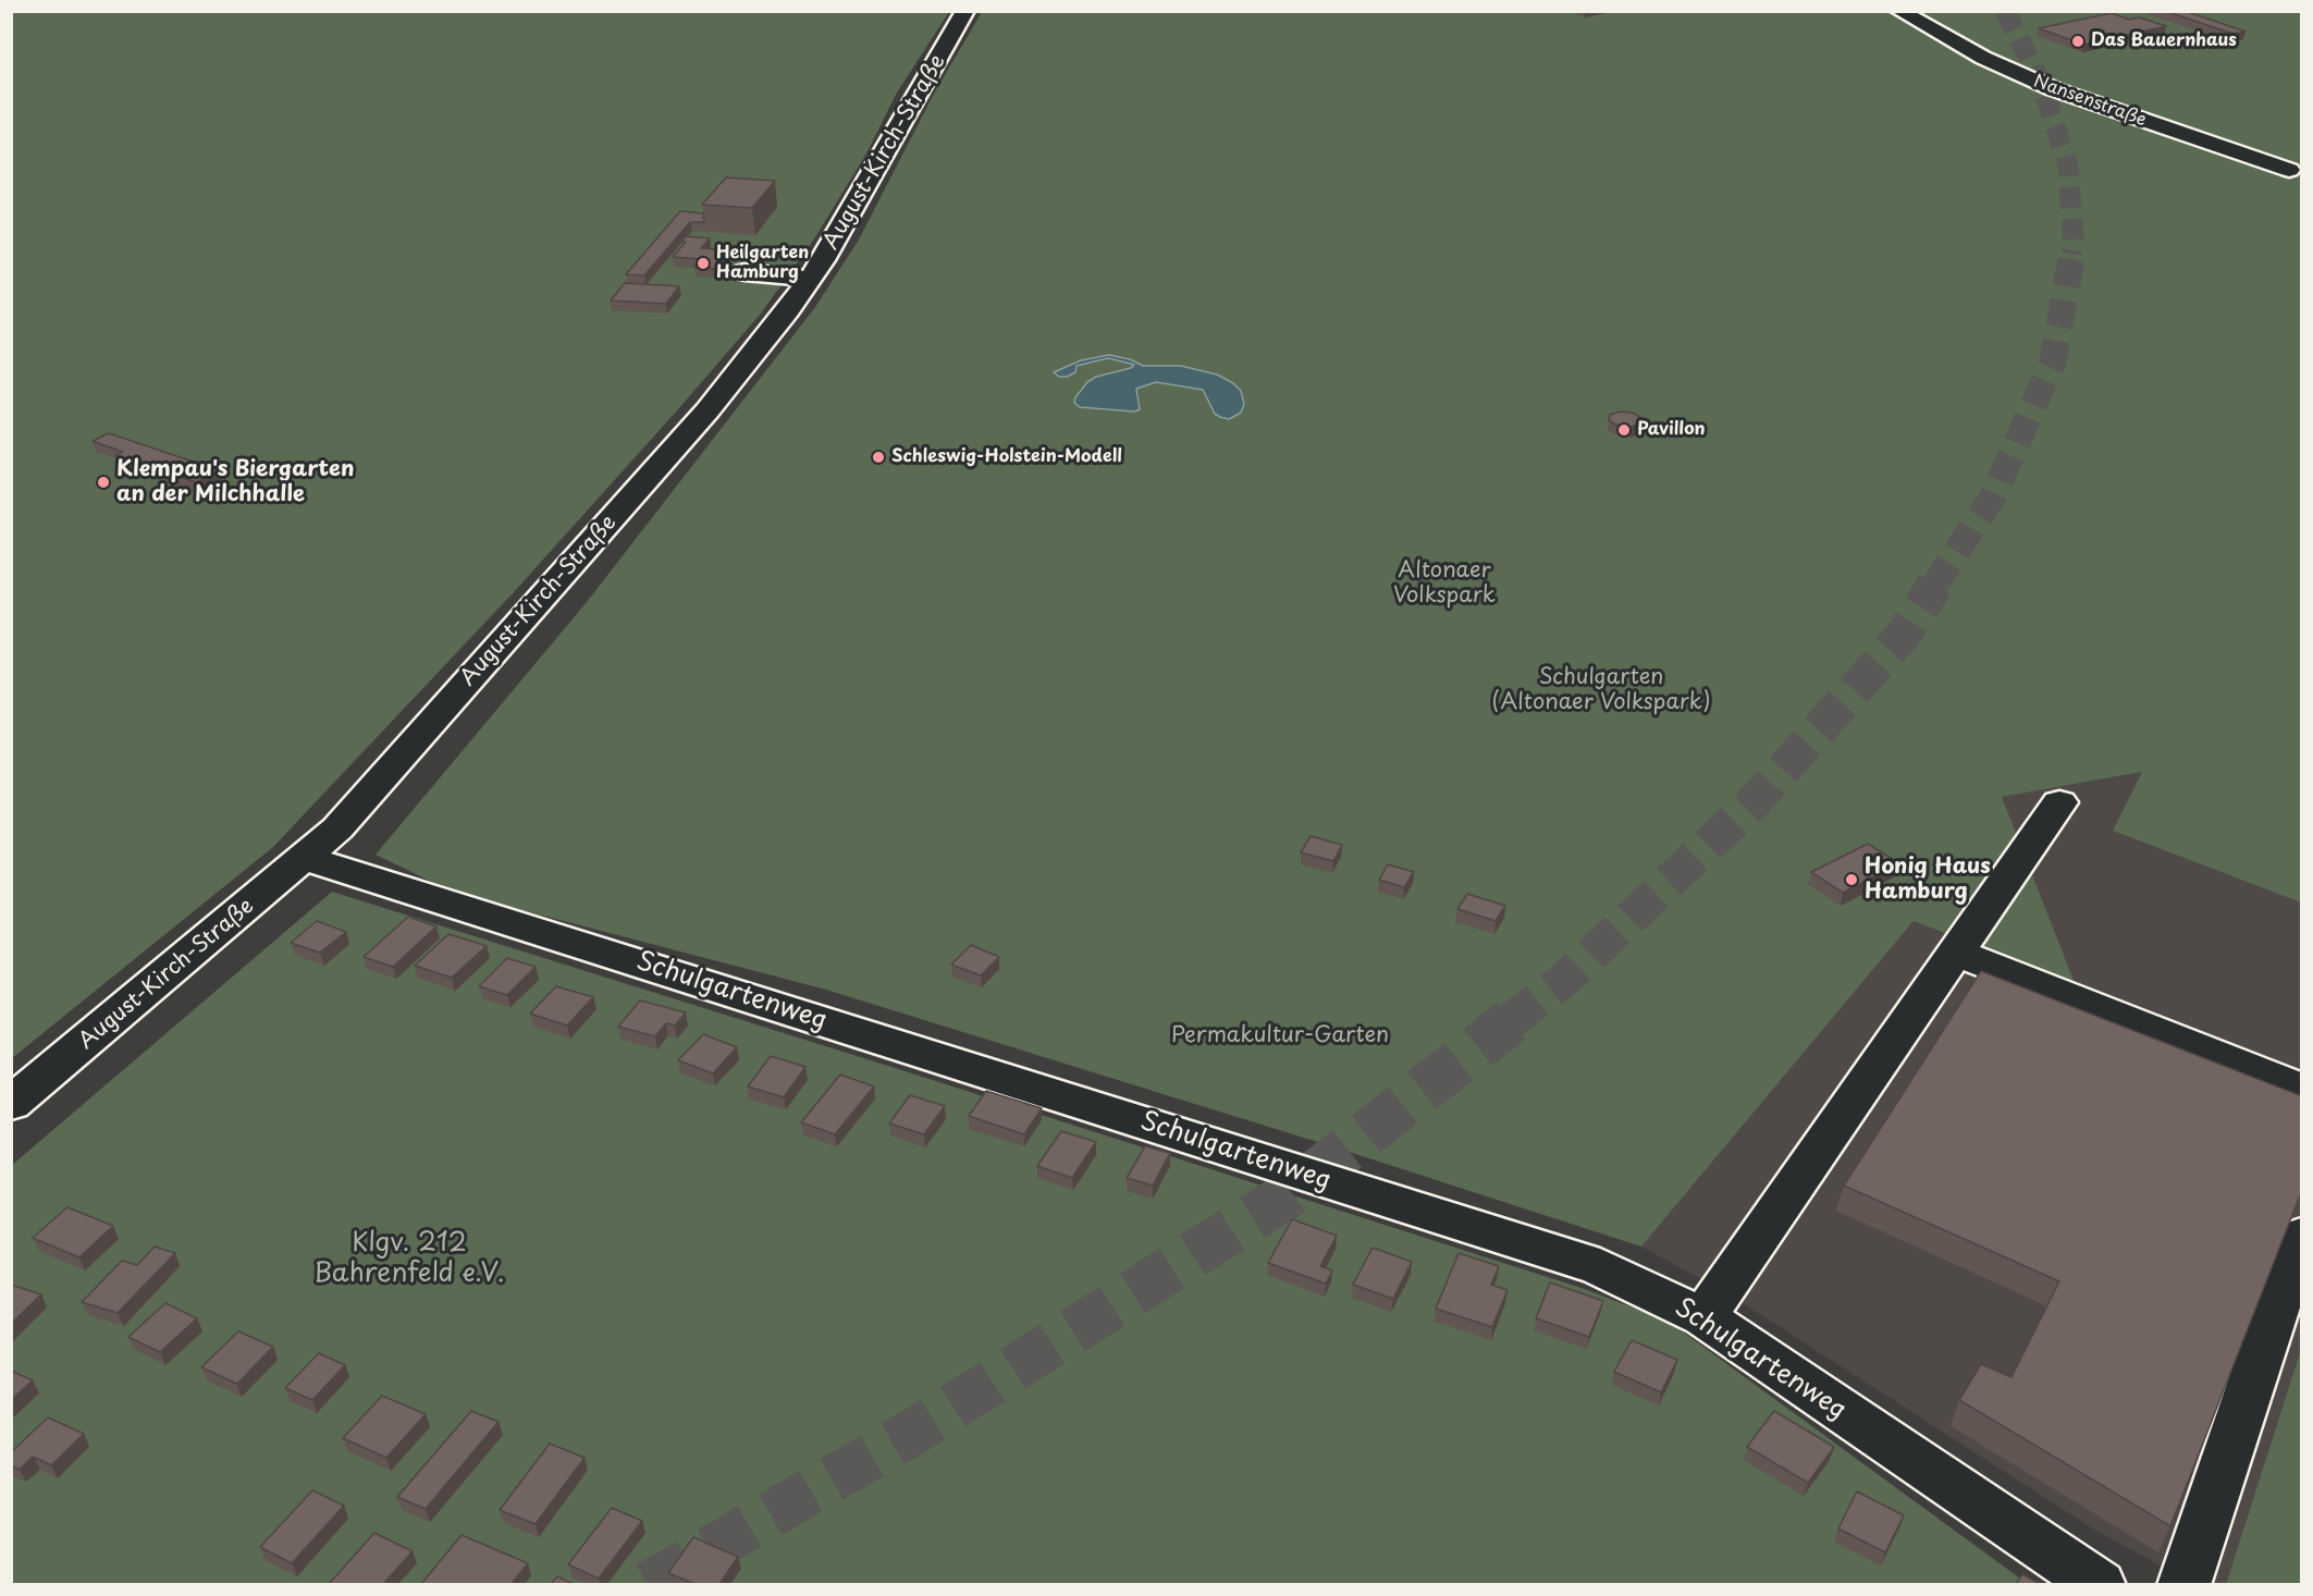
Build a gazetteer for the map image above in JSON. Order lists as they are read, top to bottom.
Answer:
{
  "streets": {
    "street": ["Nansenstraße", "August-Kirch-Straße", "Schulgartenweg"]
  },
  "crossings": [
    ["August-Kirch-Straße", "Schulgartenweg"]
  ],
  "parks": [
    "Altonaer Volkspark",
    "Schulgarten (Altonaer Volkspark)",
    "Permakultur-Garten",
    "Klgv. 212 Bahrenfeld e.V."
  ],
  "places": [
    "Das Bauernhaus",
    "Heilgarten Hamburg",
    "Pavillon",
    "Schleswig-Holstein-Modell",
    "Klempau's Biergarten an der Milchhalle",
    "Honig Haus Hamburg"
  ]
}
